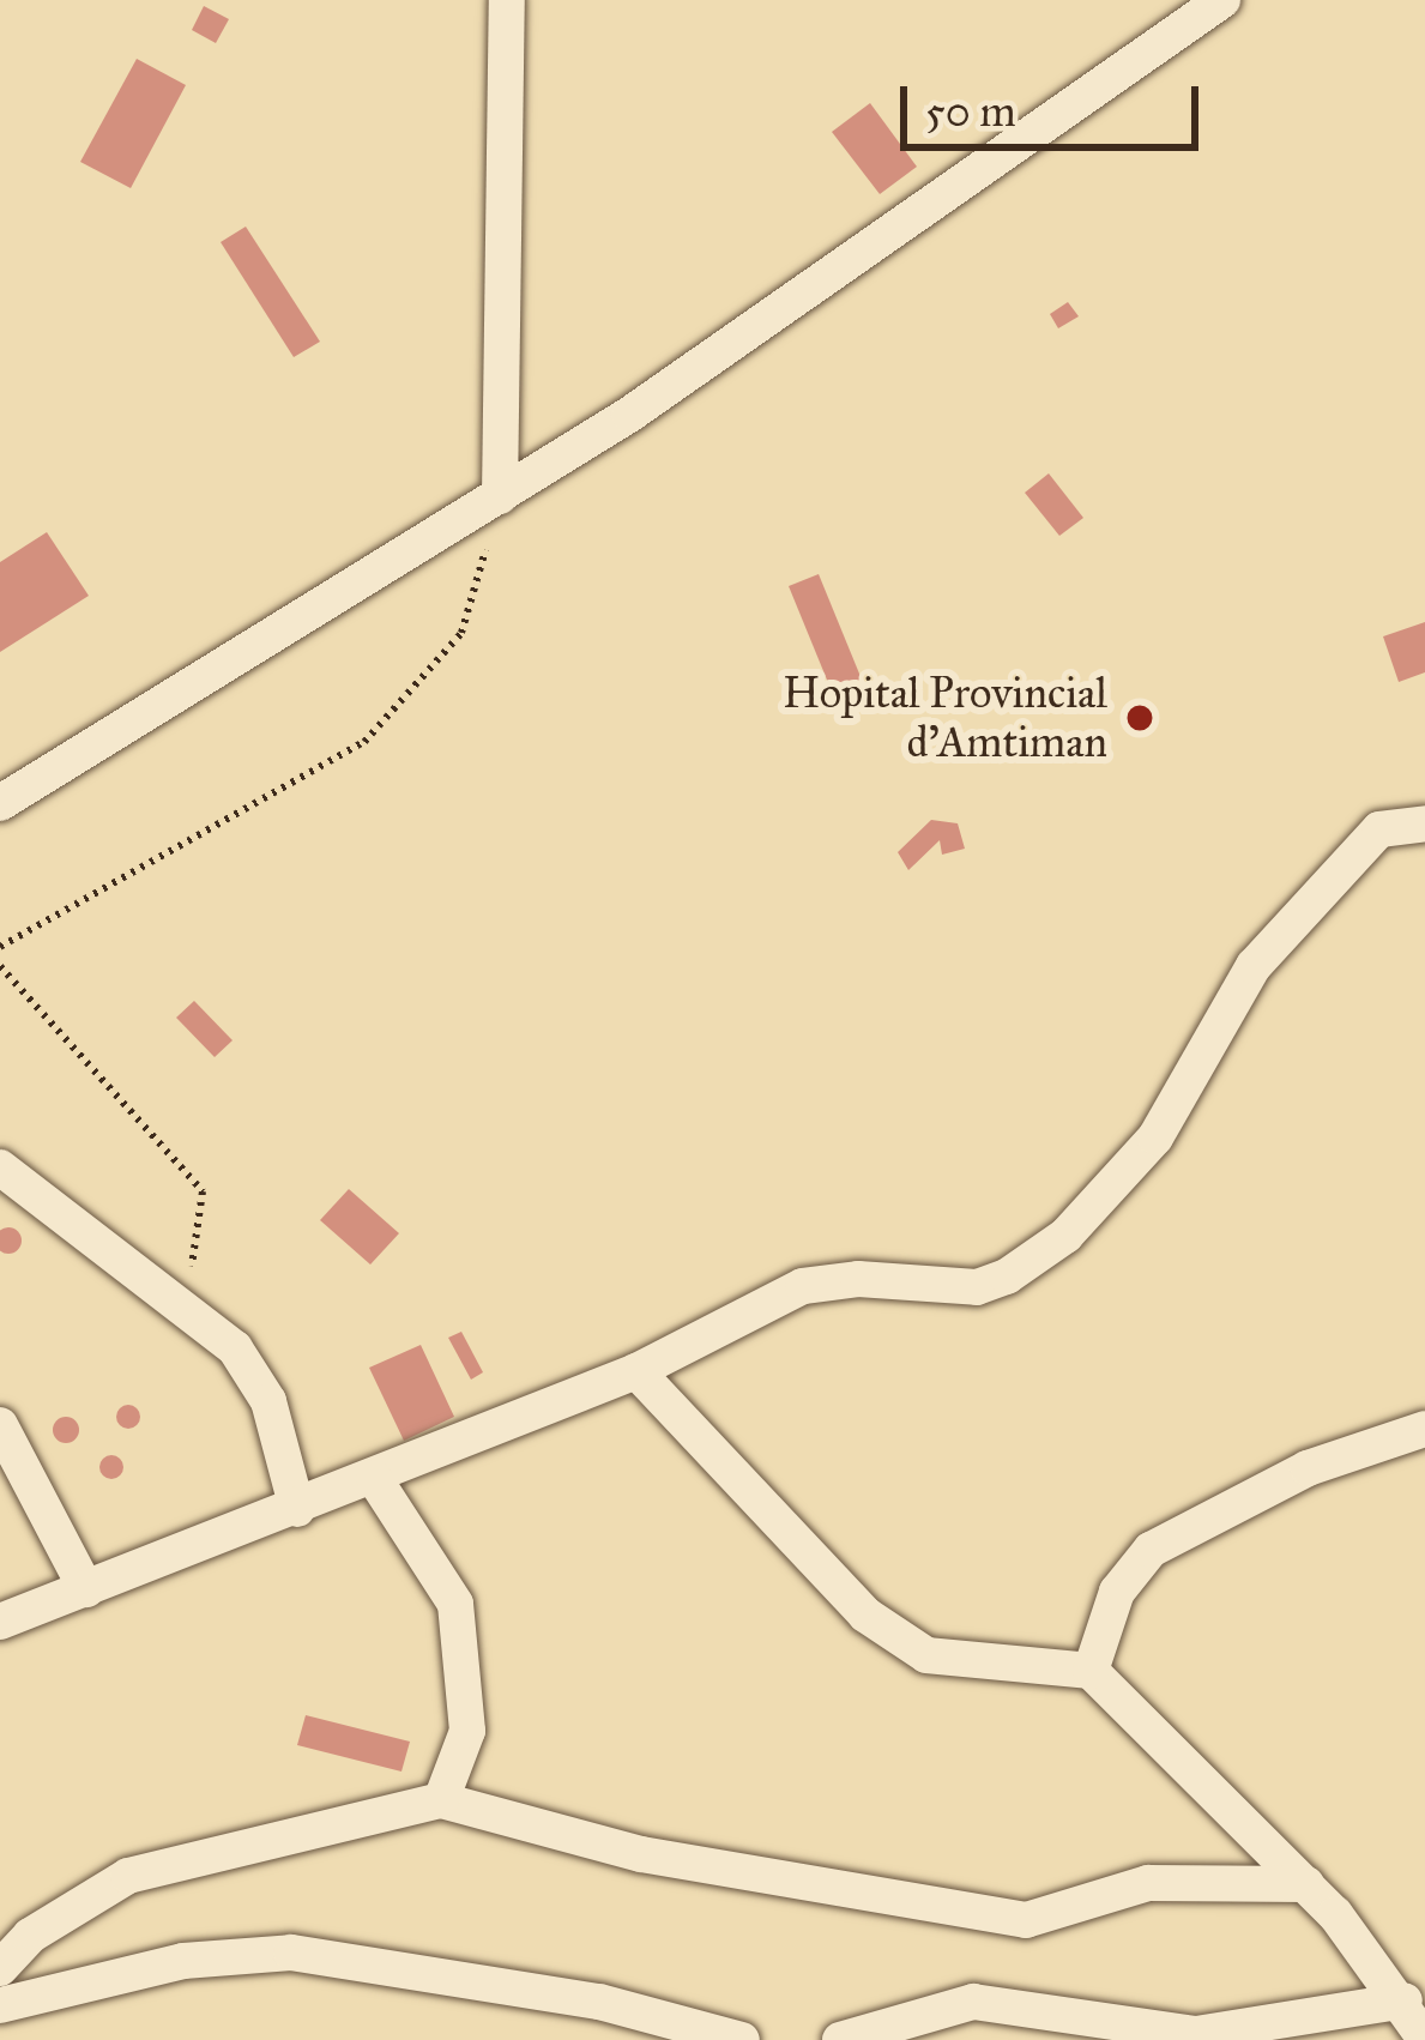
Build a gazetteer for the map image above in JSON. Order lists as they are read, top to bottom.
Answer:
{
  "places": ["Hopital Provincial d'Amtiman"],
  "scale_bar": "50 m"
}
